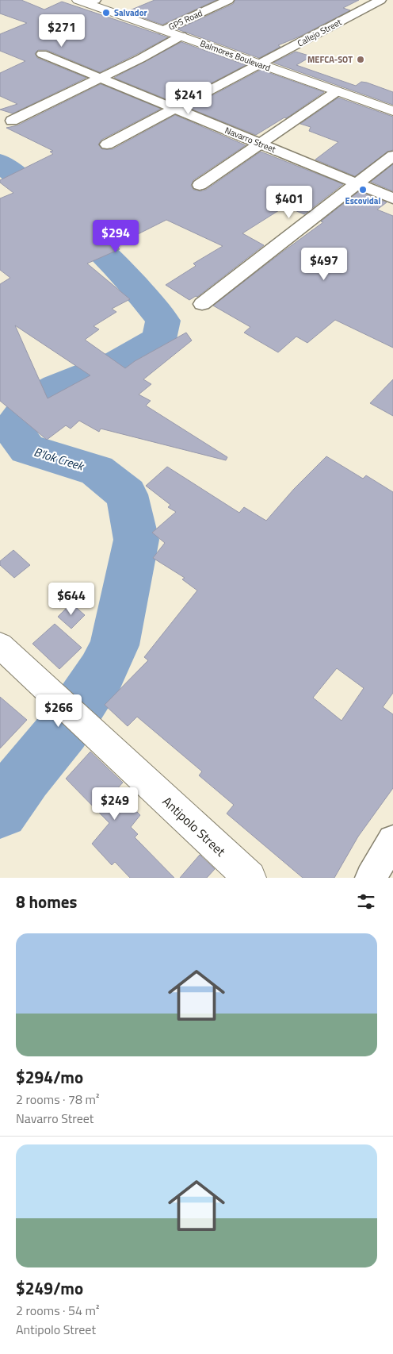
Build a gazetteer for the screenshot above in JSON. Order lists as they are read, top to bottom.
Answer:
{
  "streets": {
    "main road": ["Balmores Boulevard", "Antipolo Street"],
    "street": ["GPS Road", "Callejo Street", "Navarro Street"]
  },
  "crossings": [
    ["GPS Road", "Balmores Boulevard"],
    ["Callejo Street", "Balmores Boulevard"],
    ["Callejo Street", "Navarro Street"]
  ],
  "water": ["B'lok Creek"],
  "places": ["Salvador", "MEFCA-SOT", "Escovidal"],
  "page": {
    "price": [
      "$271",
      "$241",
      "$401",
      "$294",
      "$497",
      "$644",
      "$266",
      "$249"
    ],
    "heading": "8 homes",
    "list": [
      {
        "name": "$294/mo",
        "note": "2 rooms · 78 m² · Navarro Street"
      },
      {
        "name": "$249/mo",
        "note": "2 rooms · 54 m² · Antipolo Street"
      }
    ]
  }
}
